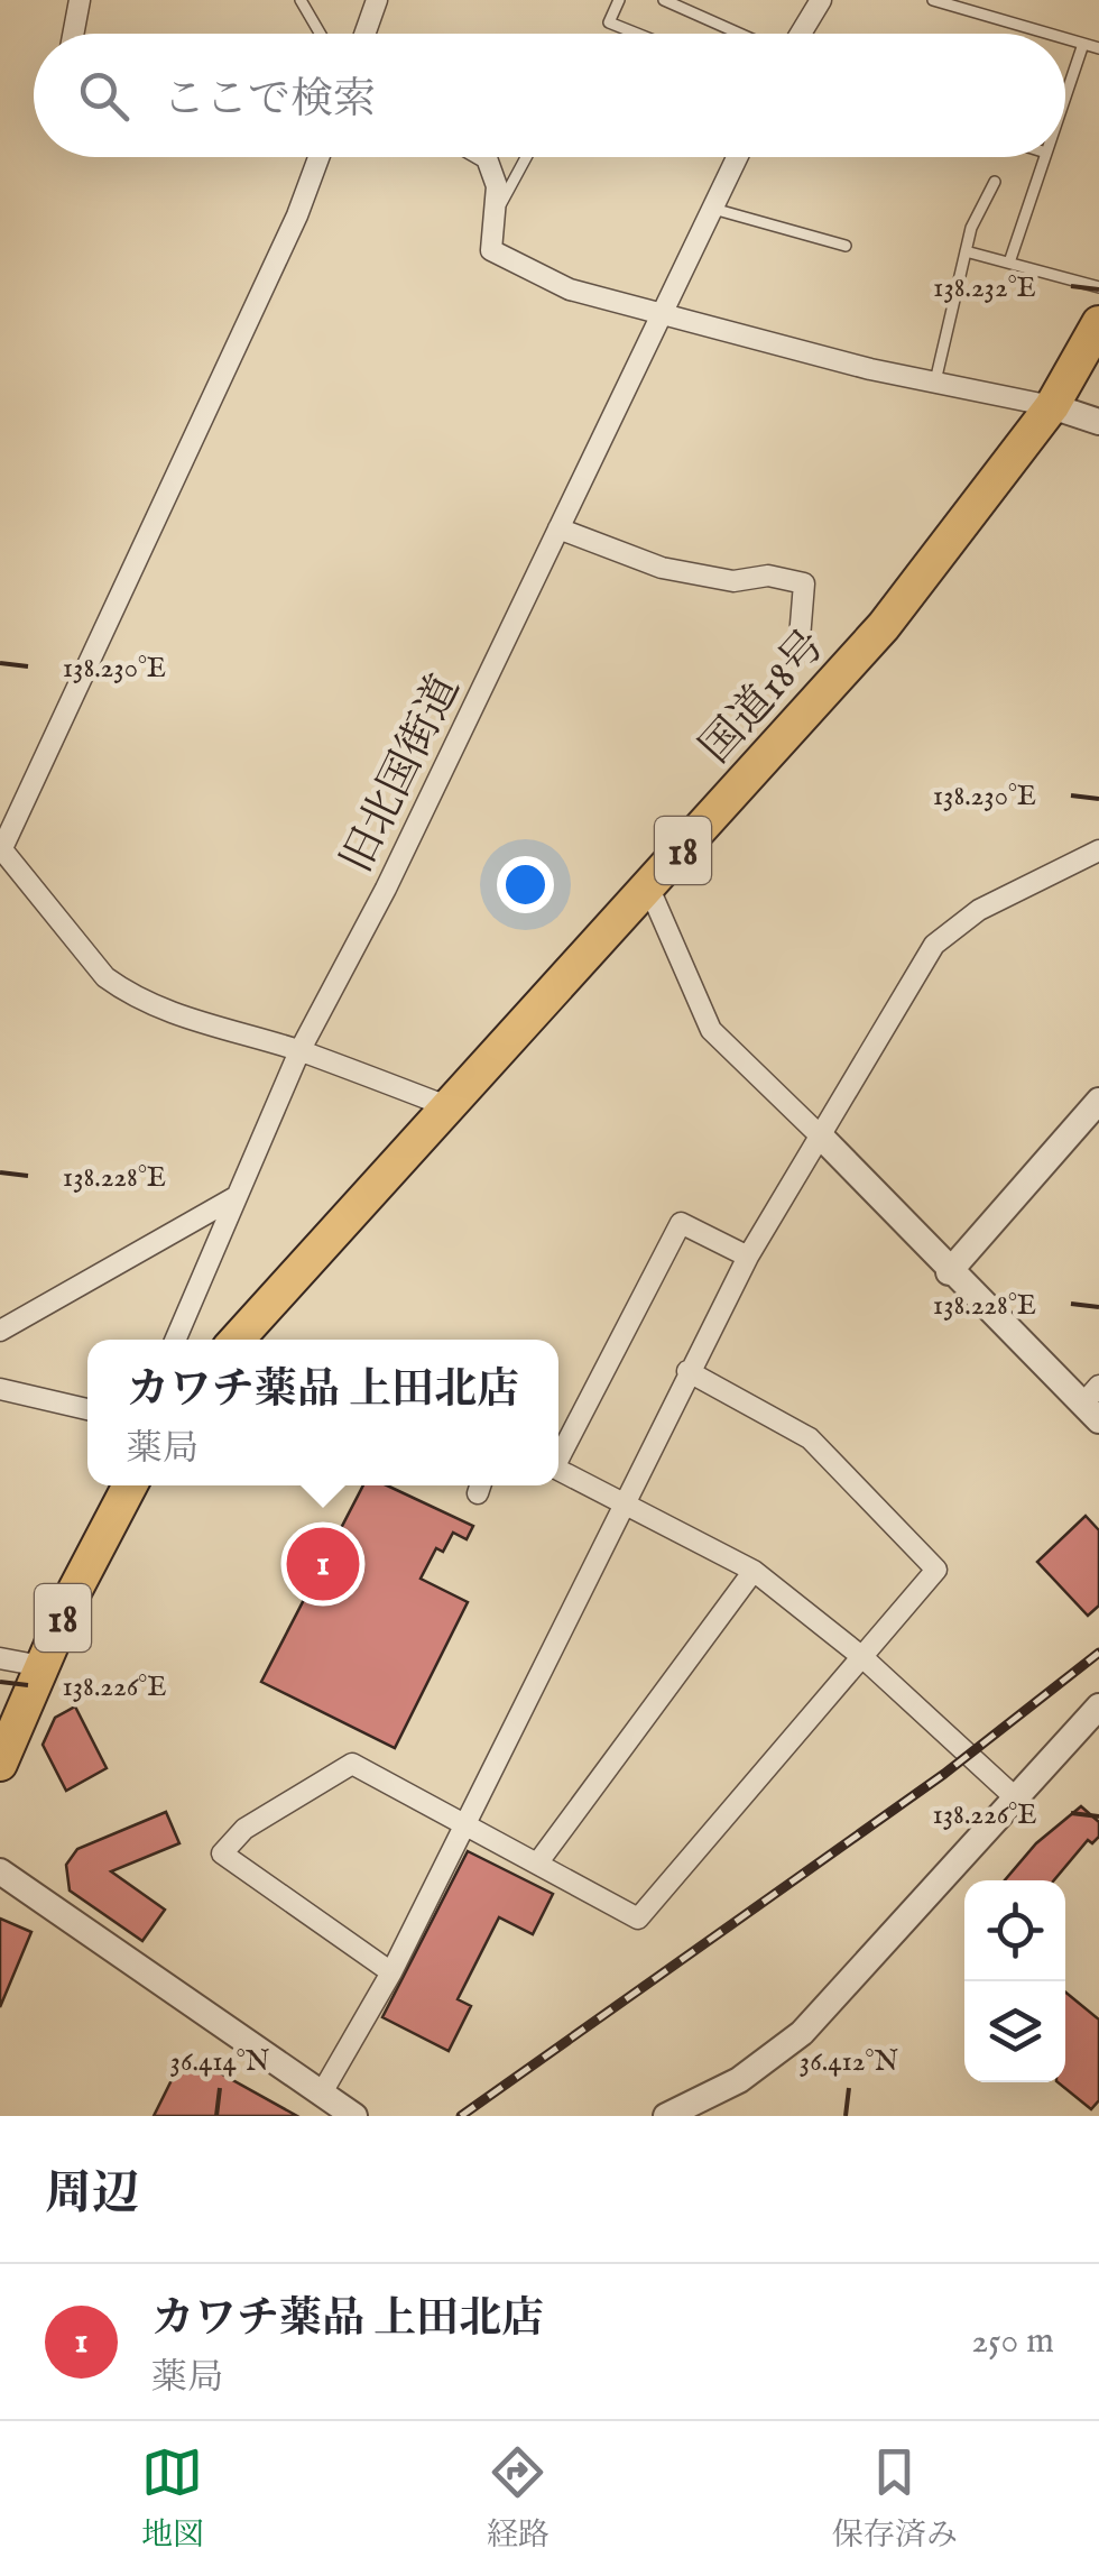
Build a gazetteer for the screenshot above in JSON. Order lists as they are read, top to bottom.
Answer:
{
  "streets": {
    "highway": ["国道18号", "18"],
    "street": ["旧北国街道"]
  },
  "page": {
    "search": "ここで検索",
    "popup": ["カワチ薬品 上田北店", "薬局"],
    "pins": "1",
    "heading": "周辺",
    "list": [
      {
        "mark": "1",
        "name": "カワチ薬品 上田北店",
        "note": "薬局",
        "value": "250 m"
      }
    ],
    "nav": ["地図", "経路", "保存済み"]
  },
  "coordinates": [
    "138.232°E",
    "138.230°E",
    "138.228°E",
    "138.226°E",
    "36.414°N",
    "36.412°N"
  ]
}
